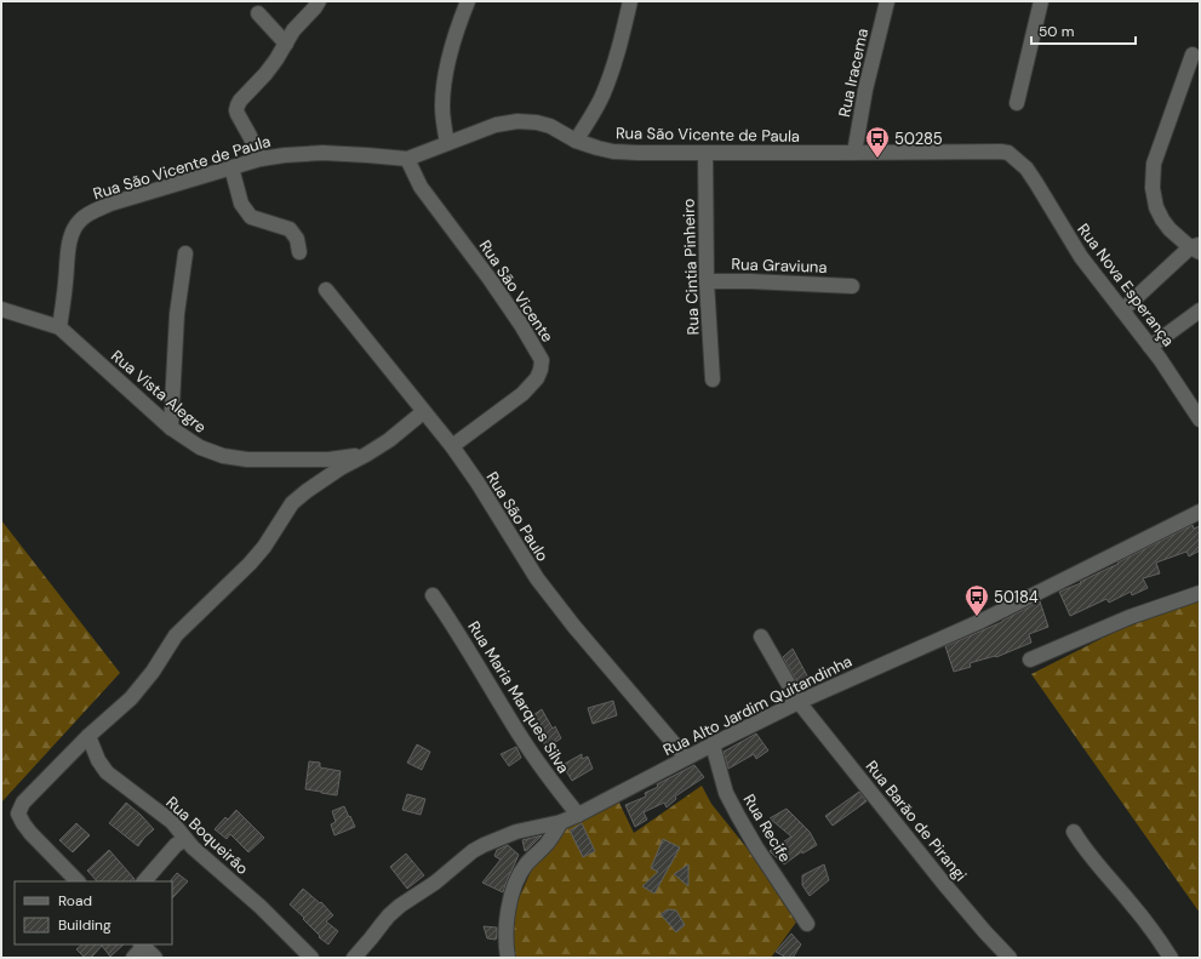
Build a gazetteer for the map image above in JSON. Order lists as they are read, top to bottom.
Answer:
{
  "streets": {
    "street": [
      "Rua Iracema",
      "Rua São Vicente de Paula",
      "Rua Graviuna",
      "Rua Cintia Pinheiro",
      "Rua Nova Esperança",
      "Rua São Vicente",
      "Rua Vista Alegre",
      "Rua São Paulo",
      "Rua Maria Marques Silva",
      "Rua Alto Jardim Quitandinha",
      "Rua Barão de Pirangi",
      "Rua Recife",
      "Rua Boqueirão"
    ]
  },
  "crossings": [
    ["Rua Iracema", "Rua São Vicente de Paula"],
    ["Rua São Vicente de Paula", "Rua Cintia Pinheiro"],
    ["Rua São Vicente de Paula", "Rua Nova Esperança"],
    ["Rua São Vicente de Paula", "Rua São Vicente"],
    ["Rua São Vicente de Paula", "Rua Vista Alegre"],
    ["Rua Graviuna", "Rua Cintia Pinheiro"],
    ["Rua São Vicente", "Rua São Paulo"],
    ["Rua São Paulo", "Rua Alto Jardim Quitandinha"],
    ["Rua Maria Marques Silva", "Rua Alto Jardim Quitandinha"],
    ["Rua Alto Jardim Quitandinha", "Rua Barão de Pirangi"],
    ["Rua Alto Jardim Quitandinha", "Rua Recife"]
  ],
  "places": {
    "bus stop": ["50285", "50184"]
  },
  "legend": ["Road", "Building"],
  "scale_bar": "50 m"
}
